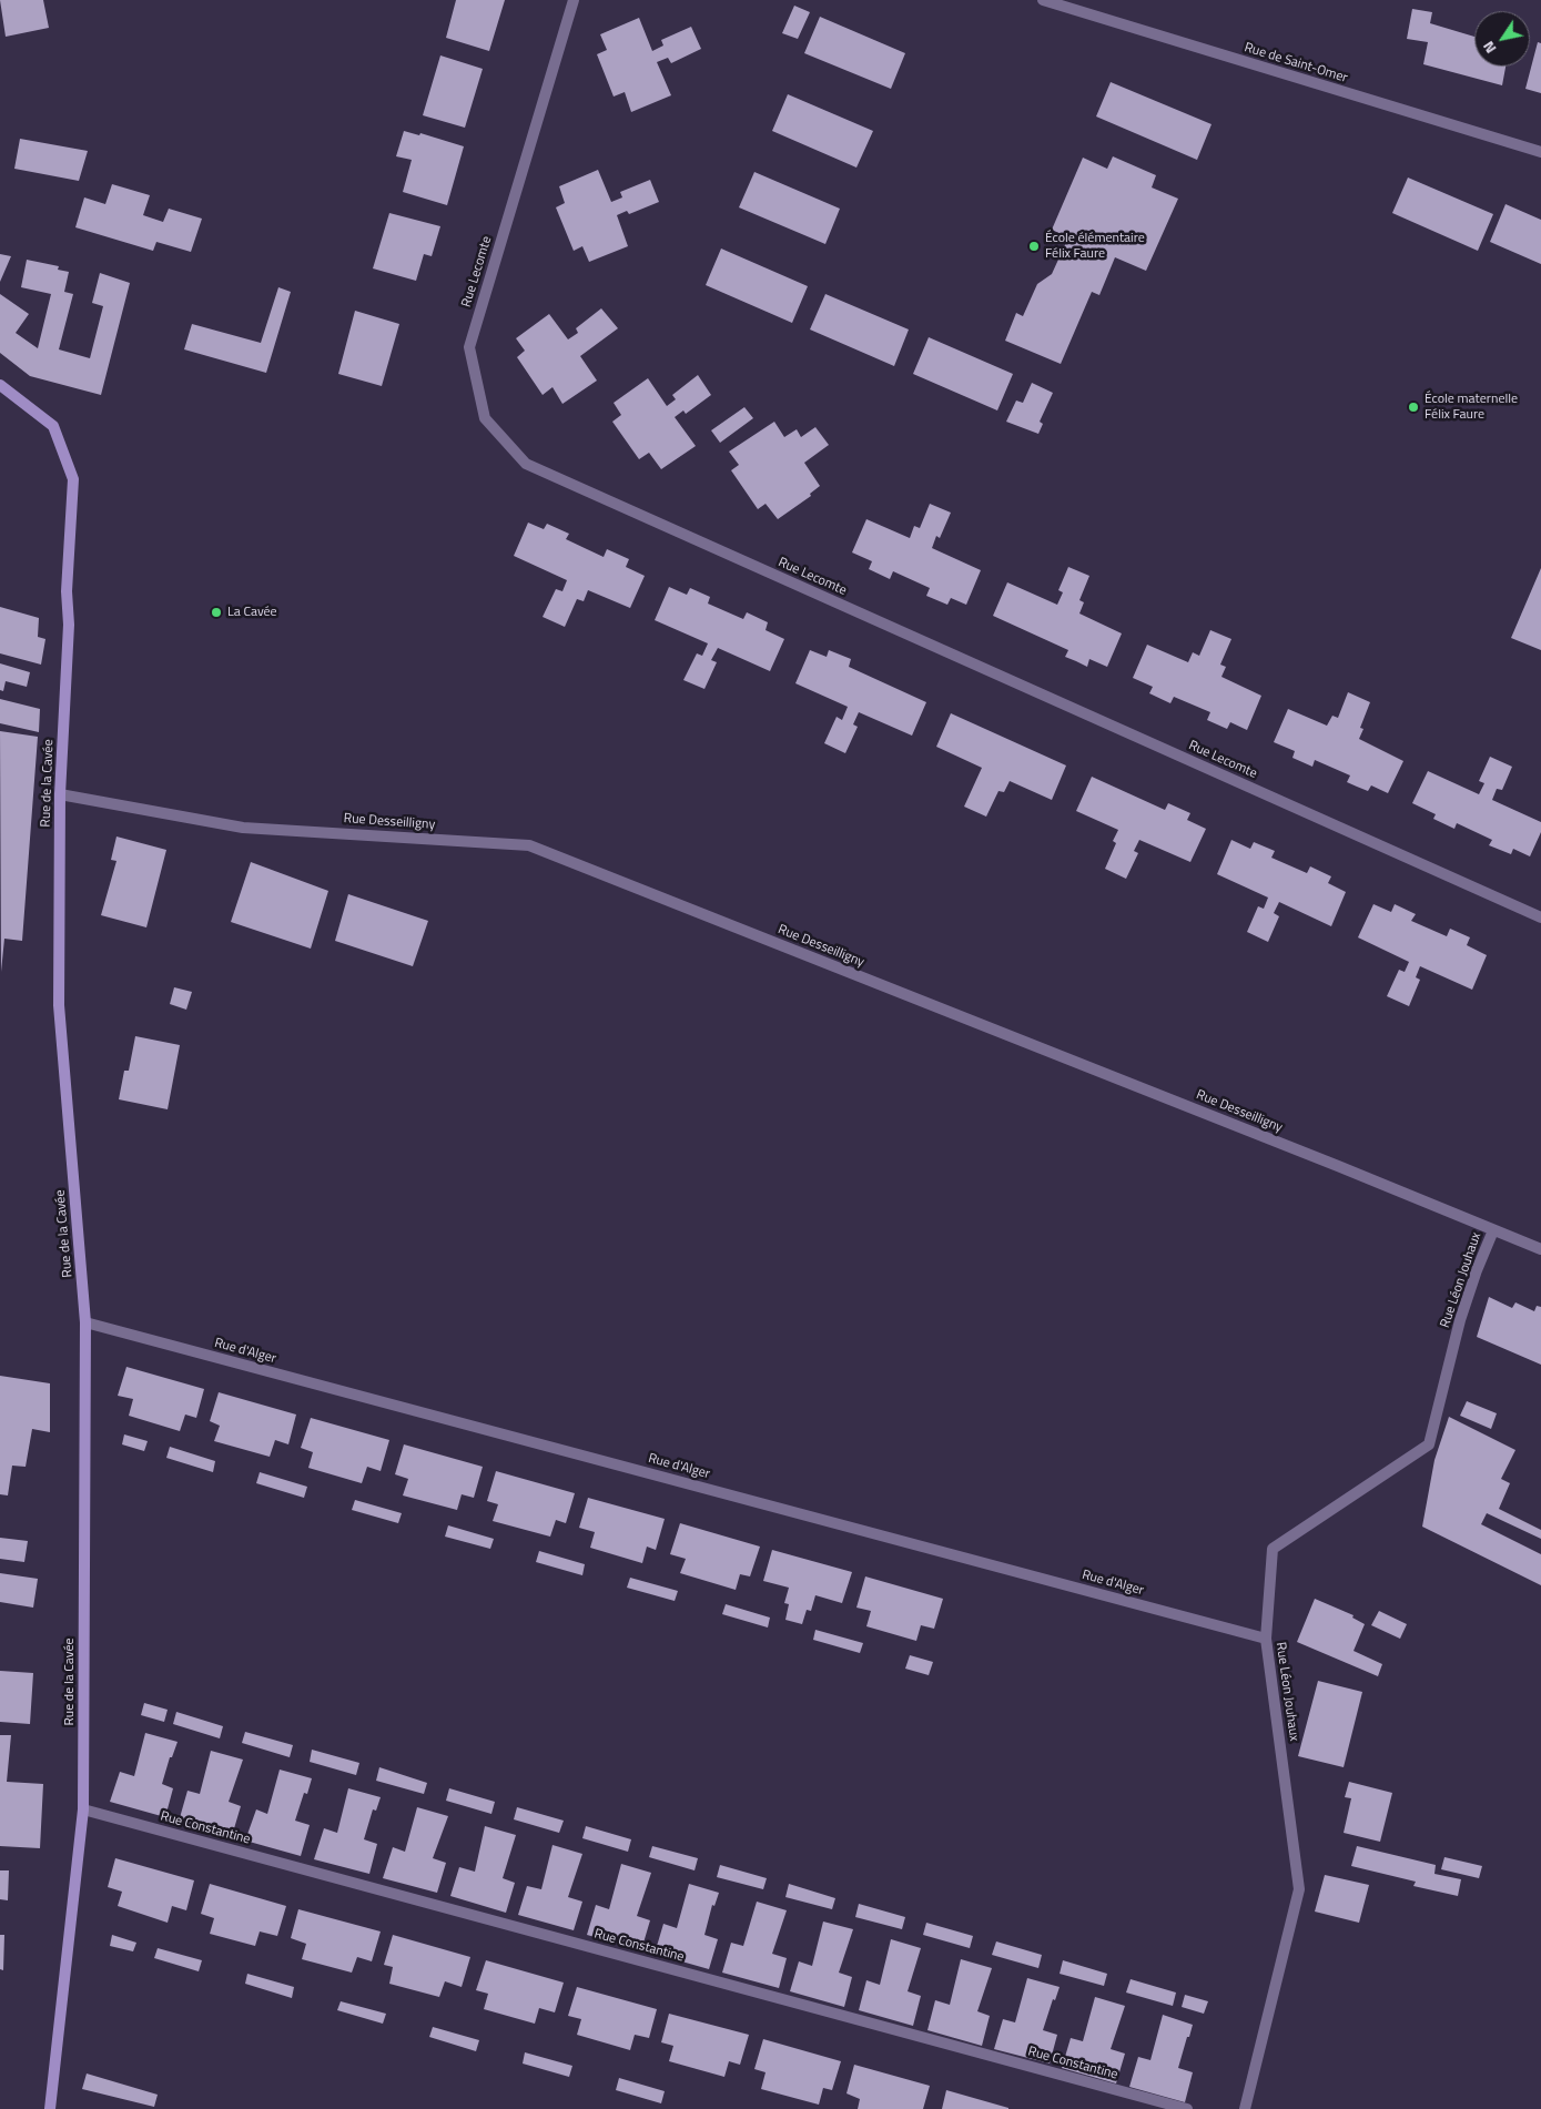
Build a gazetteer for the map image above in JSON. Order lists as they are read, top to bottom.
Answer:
{
  "streets": {
    "street": [
      "Rue de Saint-Omer",
      "Rue Lecomte",
      "Rue de la Cavée",
      "Rue Desseilligny",
      "Rue Léon Jouhaux",
      "Rue d'Alger",
      "Rue Constantine"
    ]
  },
  "crossings": [
    ["Rue de la Cavée", "Rue Desseilligny"],
    ["Rue de la Cavée", "Rue d'Alger"],
    ["Rue de la Cavée", "Rue Constantine"],
    ["Rue Desseilligny", "Rue Léon Jouhaux"],
    ["Rue Léon Jouhaux", "Rue d'Alger"]
  ],
  "places": ["École élémentaire Félix Faure", "École maternelle Félix Faure", "La Cavée"],
  "north": "bottom left"
}
